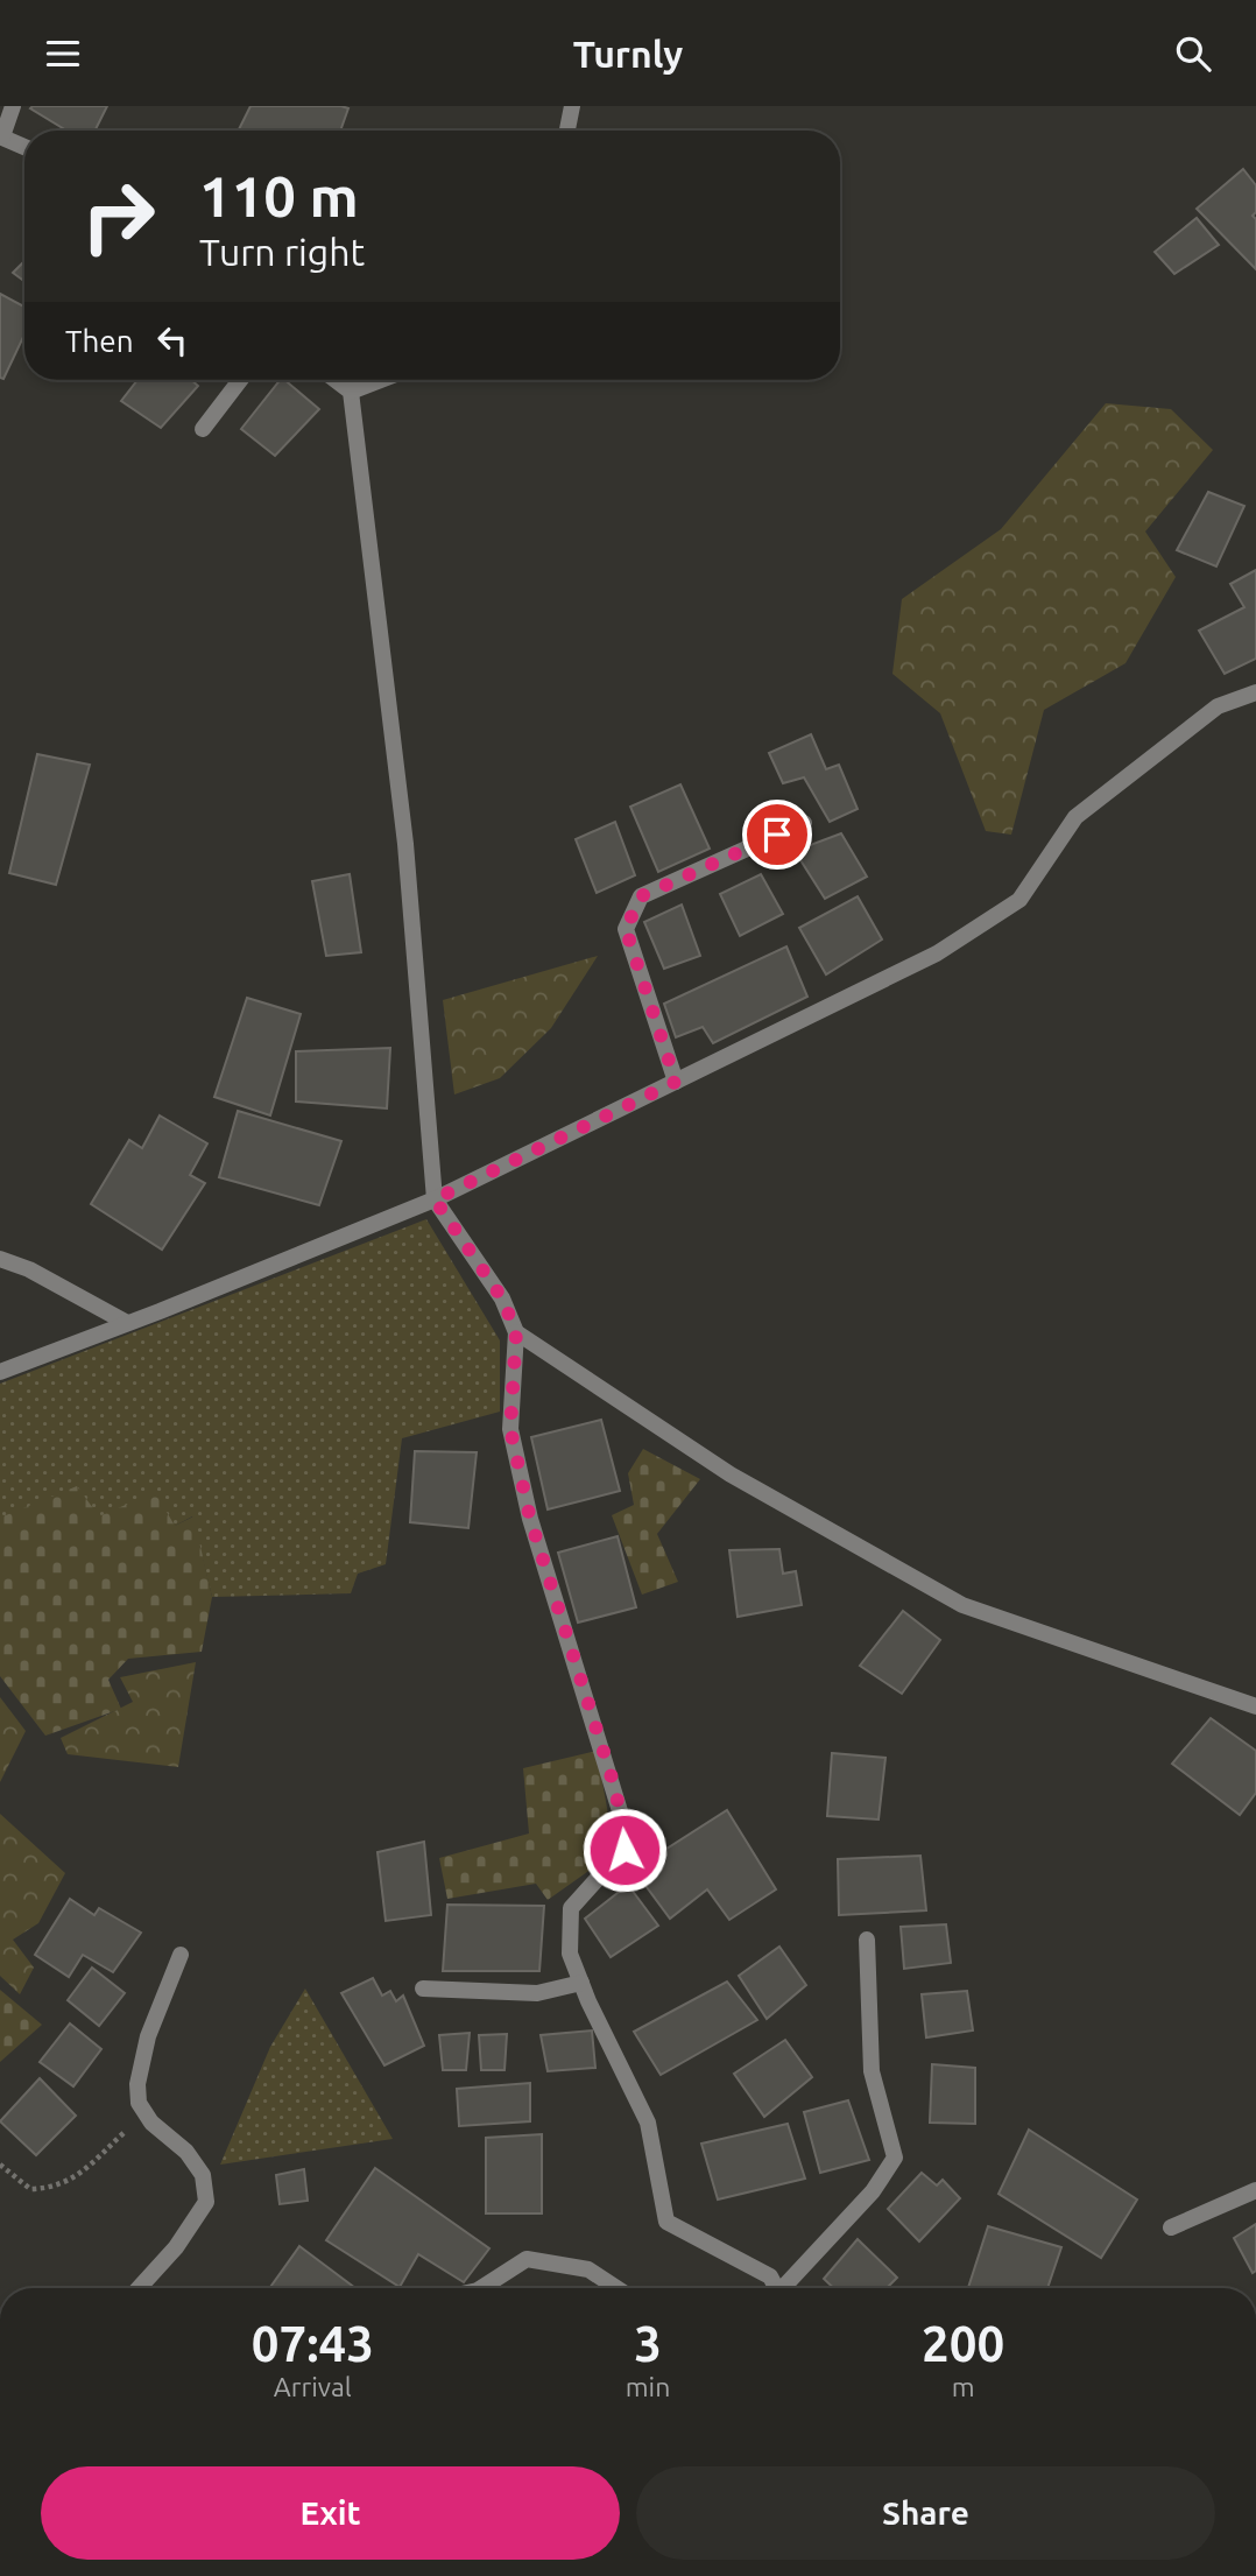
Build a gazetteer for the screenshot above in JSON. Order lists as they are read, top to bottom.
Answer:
{
  "page": {
    "header": "Turnly",
    "turn": ["110 m", "Turn right"],
    "then": "Then",
    "eta": [
      "07:43",
      "Arrival",
      "3",
      "min",
      "200",
      "m"
    ],
    "buttons": ["Exit", "Share"]
  }
}
